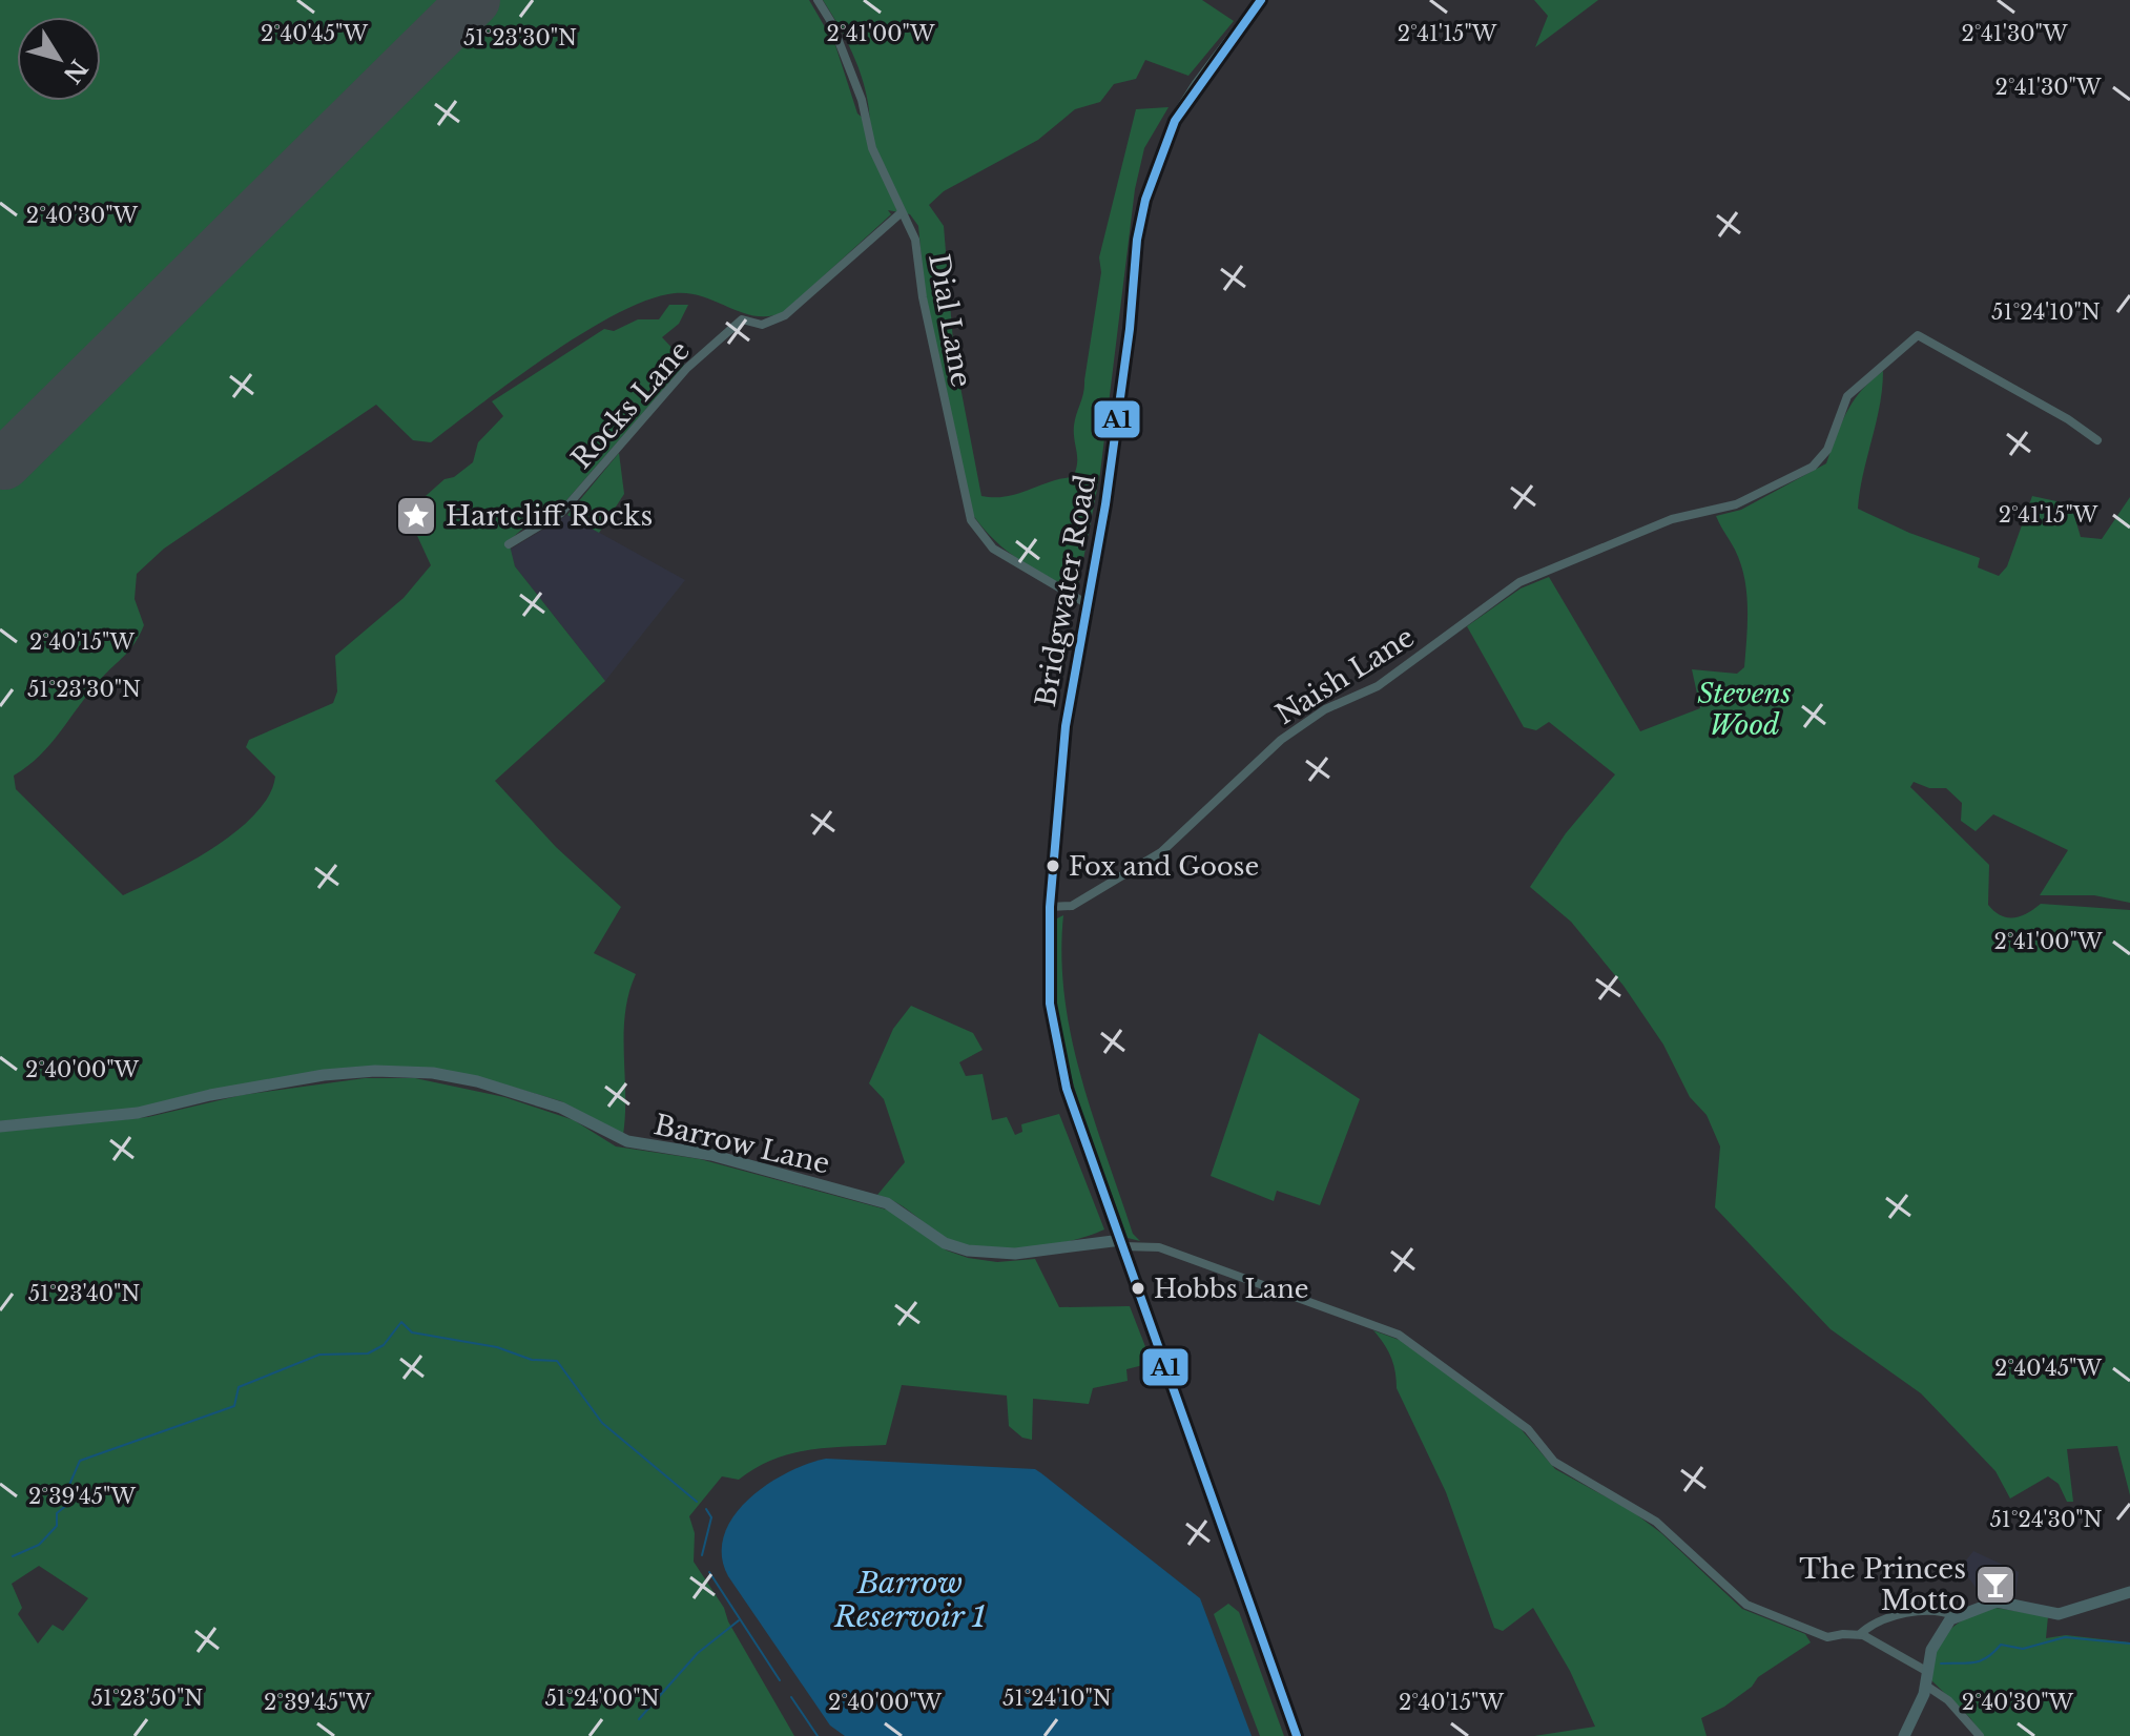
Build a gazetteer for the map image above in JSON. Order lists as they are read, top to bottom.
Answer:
{
  "streets": {
    "highway": ["Bridgwater Road"],
    "main road": ["Barrow Lane"],
    "street": ["Dial Lane", "Rocks Lane", "Naish Lane"]
  },
  "crossings": [
    ["Dial Lane", "Rocks Lane"],
    ["Dial Lane", "Bridgwater Road"],
    ["Bridgwater Road", "Naish Lane"],
    ["Bridgwater Road", "Barrow Lane"]
  ],
  "water": ["Barrow Reservoir 1"],
  "parks": ["Stevens Wood"],
  "places": {
    "place": ["Hartcliff Rocks"],
    "other": ["Fox and Goose", "Hobbs Lane"],
    "bar": ["The Princes Motto"]
  },
  "lines": ["transit line A1"],
  "north": "bottom right",
  "coordinates": [
    "2°40'45\"W",
    "2°41'00\"W",
    "2°41'15\"W",
    "2°41'30\"W",
    "51°23'30\"N",
    "2°40'30\"W",
    "51°24'10\"N",
    "2°40'15\"W",
    "2°40'00\"W",
    "51°23'40\"N",
    "2°39'45\"W",
    "51°24'30\"N",
    "51°23'50\"N",
    "51°24'00\"N"
  ]
}
